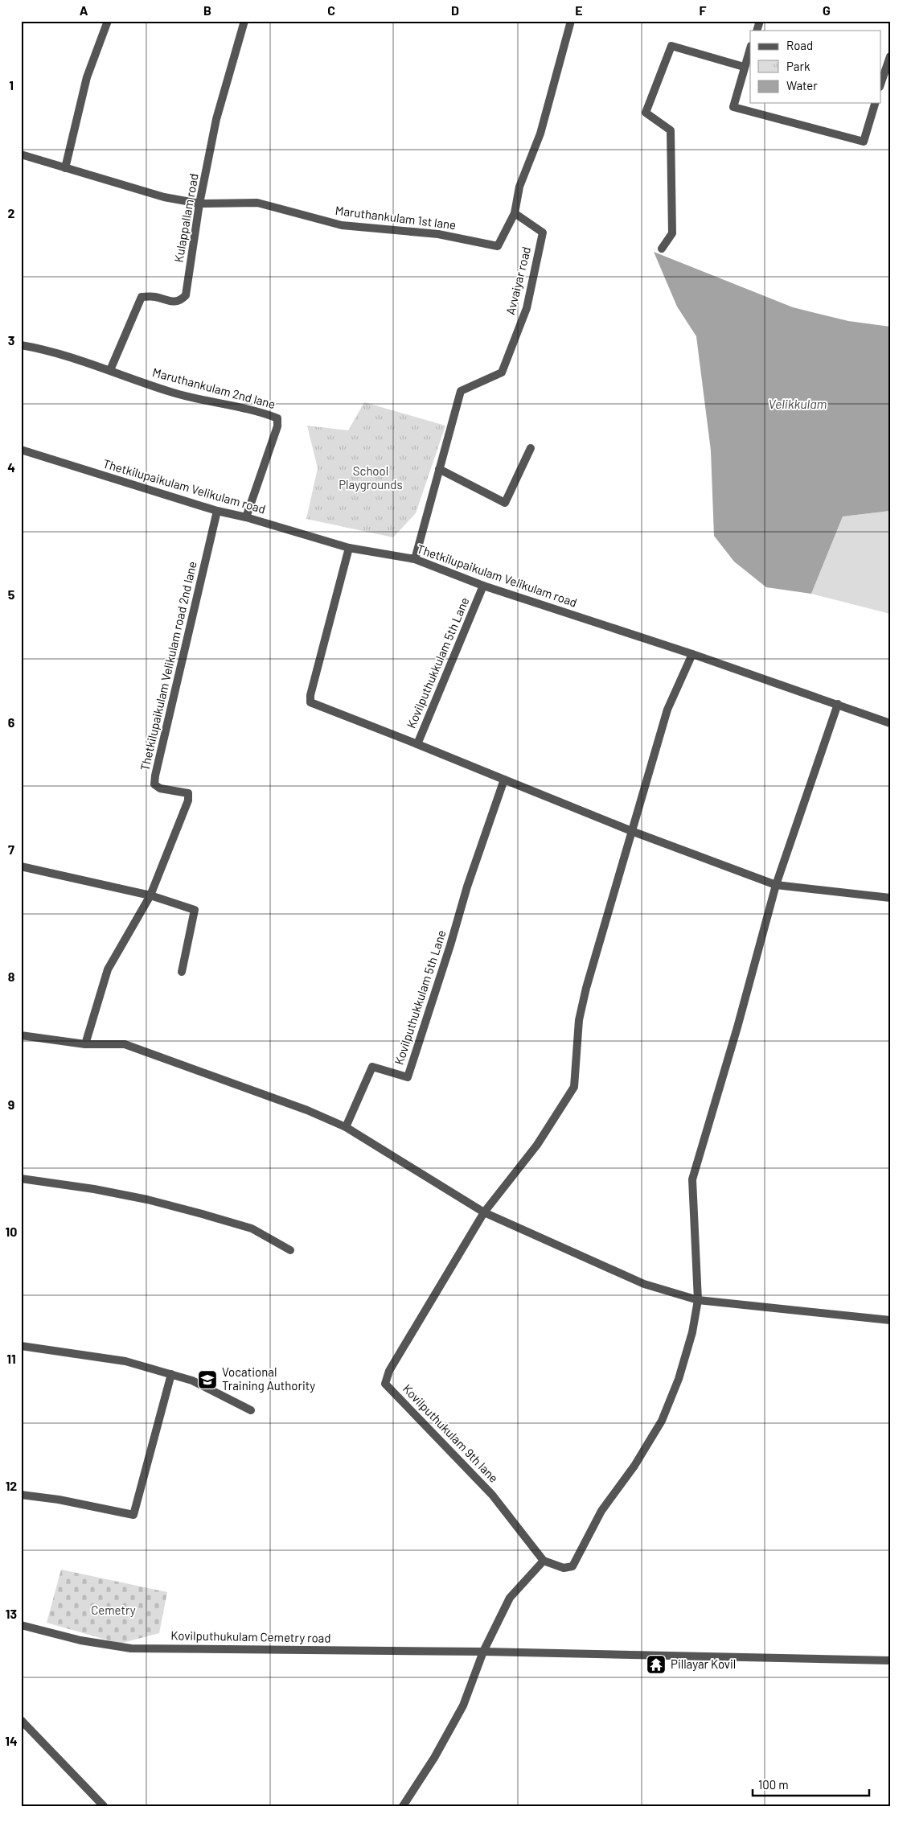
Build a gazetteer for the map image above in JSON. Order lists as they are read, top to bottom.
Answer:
{
  "streets": {
    "street": [
      "Kulappallam road",
      "Maruthankulam 1st lane",
      "Avvaiyar road",
      "Maruthankulam 2nd lane",
      "Thetkilupaikulam Velikulam road",
      "Kovilputhukkulam 5th Lane",
      "Thetkilupaikulam Velikulam road 2nd lane",
      "Kovilputhukulam 9th lane",
      "Kovilputhukulam Cemetry road"
    ]
  },
  "crossings": [
    ["Kulappallam road", "Maruthankulam 1st lane"],
    ["Kulappallam road", "Maruthankulam 2nd lane"],
    ["Maruthankulam 1st lane", "Avvaiyar road"],
    ["Avvaiyar road", "Thetkilupaikulam Velikulam road"],
    ["Maruthankulam 2nd lane", "Thetkilupaikulam Velikulam road"],
    ["Thetkilupaikulam Velikulam road", "Kovilputhukkulam 5th Lane"],
    ["Thetkilupaikulam Velikulam road", "Thetkilupaikulam Velikulam road 2nd lane"]
  ],
  "water": ["Velikkulam"],
  "parks": ["School Playgrounds", "Cemetry"],
  "places": {
    "school or university": ["Vocational Training Authority"],
    "temple": ["Pillayar Kovil"]
  },
  "legend": ["Road", "Park", "Water"],
  "scale_bar": "100 m",
  "grid": {
    "columns": [
      "A",
      "B",
      "C",
      "D",
      "E",
      "F",
      "G"
    ],
    "rows": [
      "1",
      "2",
      "3",
      "4",
      "5",
      "6",
      "7",
      "8",
      "9",
      "10",
      "11",
      "12",
      "13",
      "14"
    ]
  }
}
